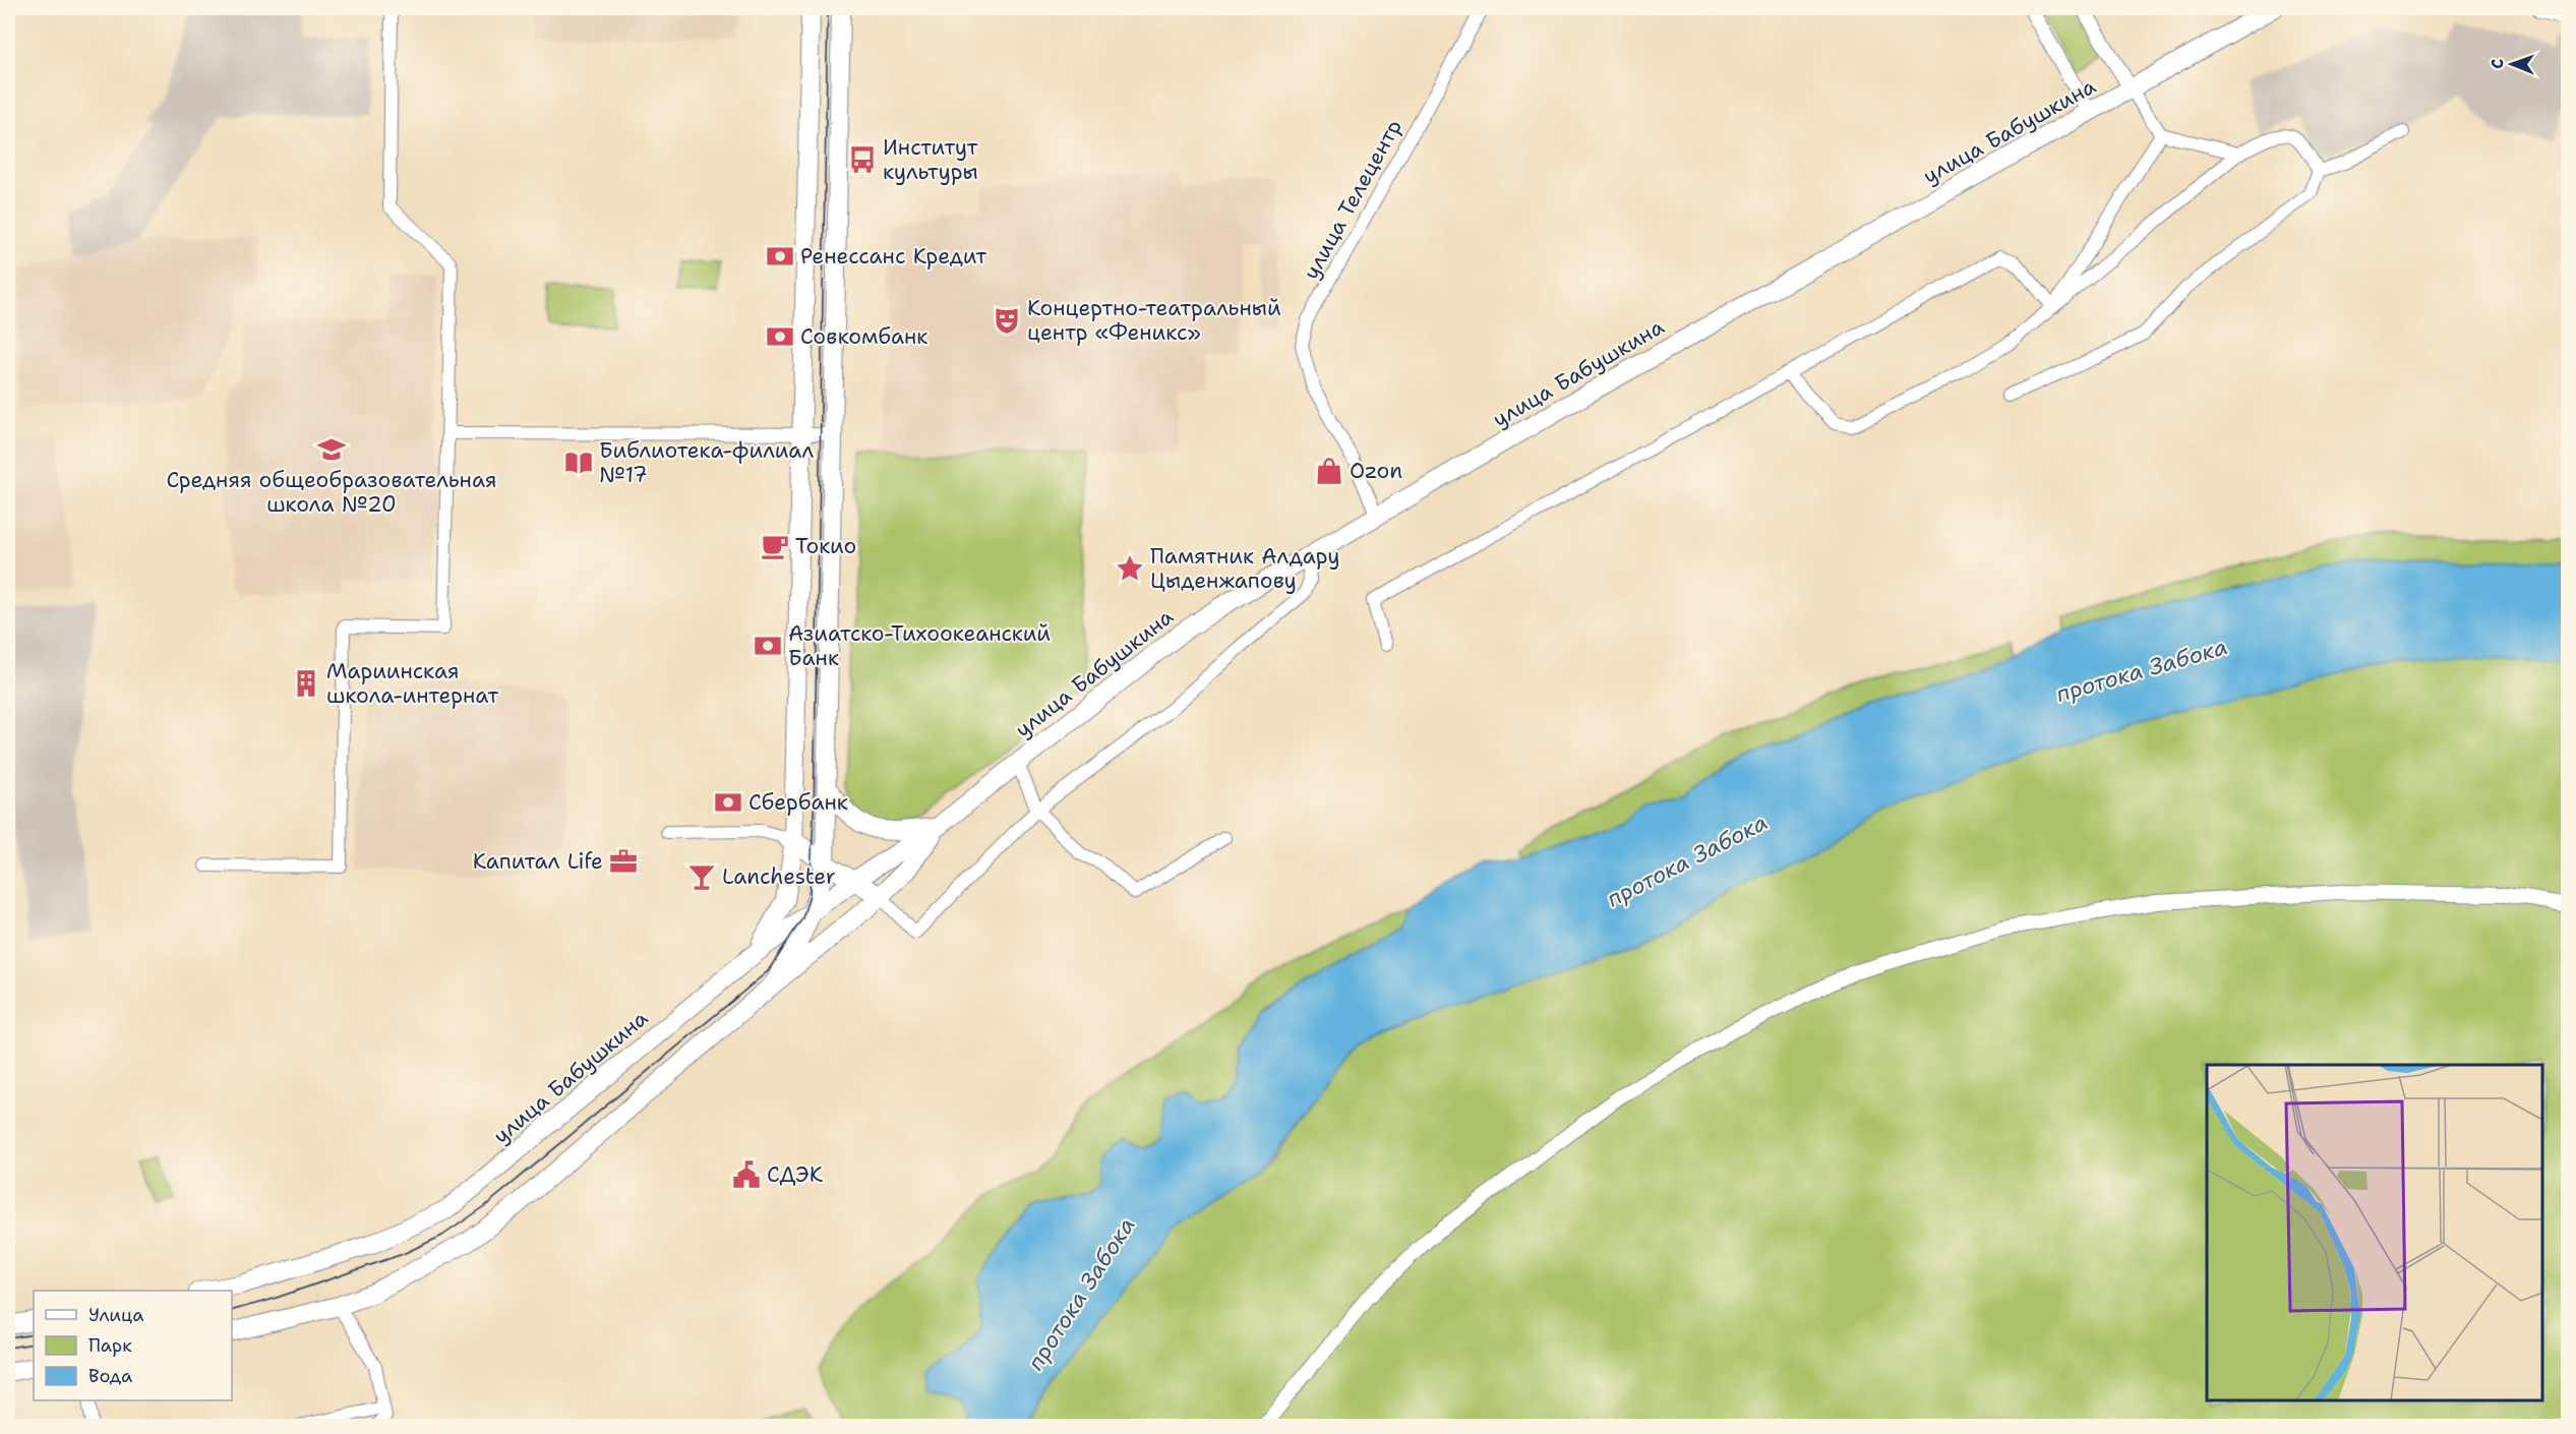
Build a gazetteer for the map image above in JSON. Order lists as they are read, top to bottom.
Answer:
{
  "streets": {
    "main road": ["улица Бабушкина"],
    "street": ["улица Телецентр"]
  },
  "crossings": [
    ["улица Бабушкина", "улица Телецентр"]
  ],
  "water": ["протока Забока"],
  "places": {
    "bus stop": ["Институт культуры"],
    "bank": [
      "Ренессанс Кредит",
      "Совкомбанк",
      "Азиатско-Тихоокеанский Банк",
      "Сбербанк"
    ],
    "theatre": ["Концертно-театральный центр «Феникс»"],
    "school or university": ["Средняя общеобразовательная школа №20"],
    "library": ["Библиотека-филиал №17"],
    "shop": ["Ozon"],
    "cafe": ["Токио"],
    "place": ["Памятник Алдару Цыденжапову"],
    "building": ["Мариинская школа-интернат"],
    "office": ["Капитал Life"],
    "bar": ["Lanchester"],
    "public building": ["СДЭК"]
  },
  "legend": ["Улица", "Парк", "Вода"],
  "north": "left"
}
